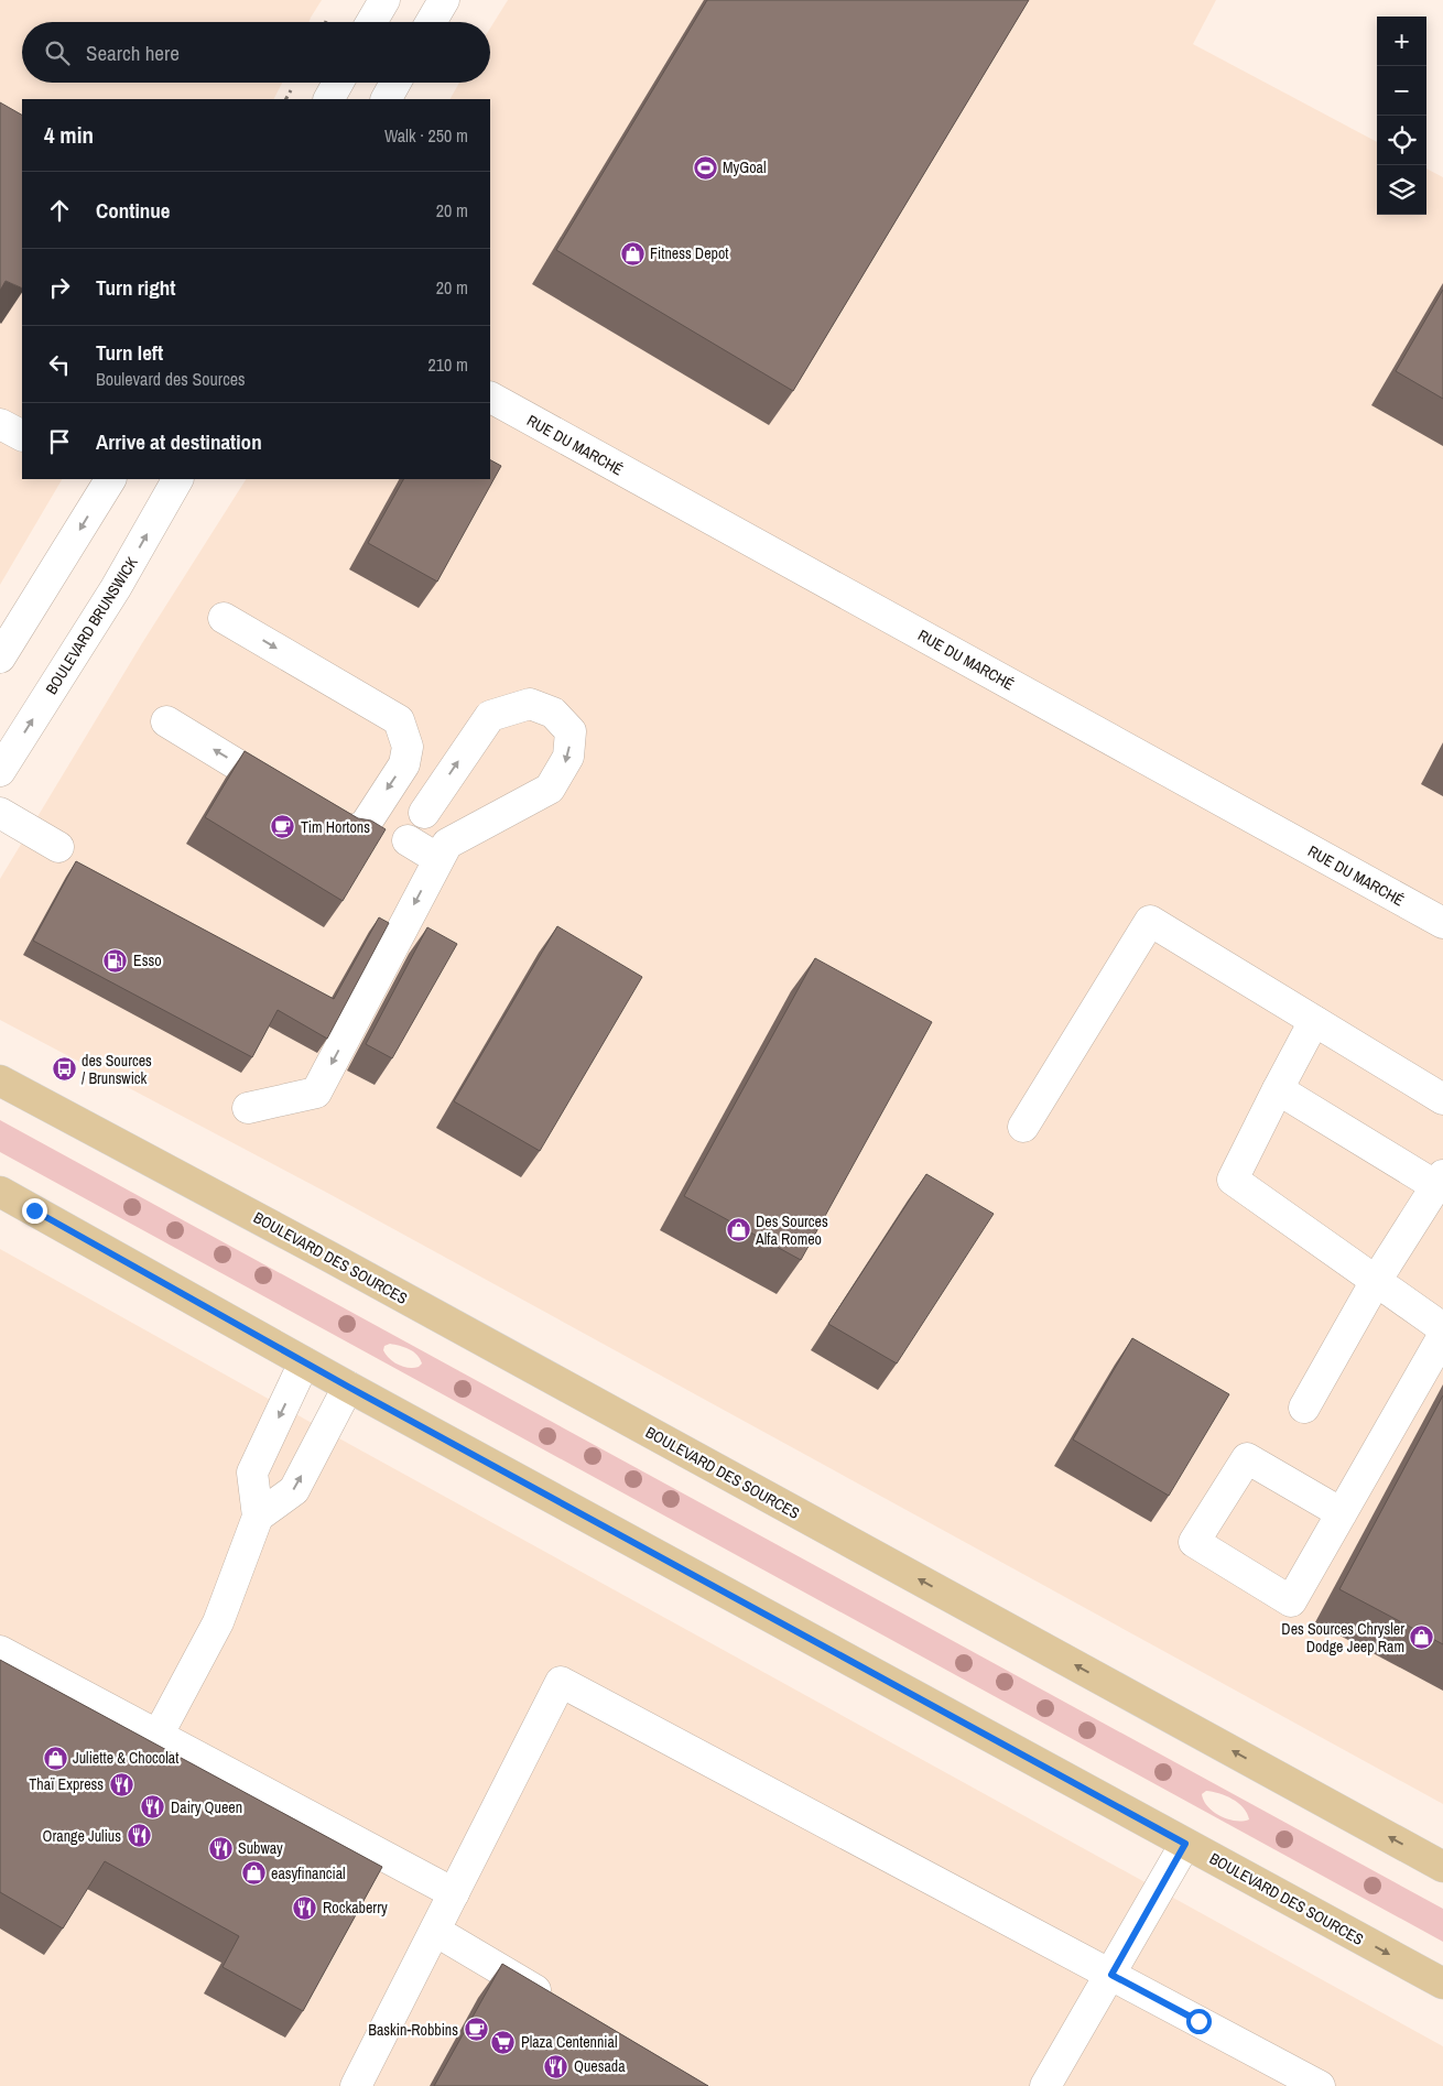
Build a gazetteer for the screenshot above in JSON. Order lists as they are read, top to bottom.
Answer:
{
  "streets": {
    "main road": ["BOULEVARD DES SOURCES"],
    "street": ["RUE DU MARCHÉ", "BOULEVARD BRUNSWICK"]
  },
  "places": {
    "sports": ["MyGoal"],
    "shop": [
      "Fitness Depot",
      "Des Sources Alfa Romeo",
      "Des Sources Chrysler Dodge Jeep Ram",
      "Juliette & Chocolat",
      "easyfinancial"
    ],
    "cafe": ["Tim Hortons", "Baskin-Robbins"],
    "fuel station": ["Esso"],
    "bus stop": ["des Sources / Brunswick"],
    "restaurant": [
      "Thaï Express",
      "Dairy Queen",
      "Orange Julius",
      "Subway",
      "Rockaberry",
      "Quesada"
    ],
    "supermarket": ["Plaza Centennial"]
  },
  "page": {
    "map_buttons": ["+", "−"],
    "search": "Search here",
    "heading": ["4 min", "Walk · 250 m"],
    "list": [
      ["Continue", "20 m"],
      ["Turn right", "20 m"],
      ["Turn left", "Boulevard des Sources", "210 m"],
      "Arrive at destination"
    ]
  }
}
